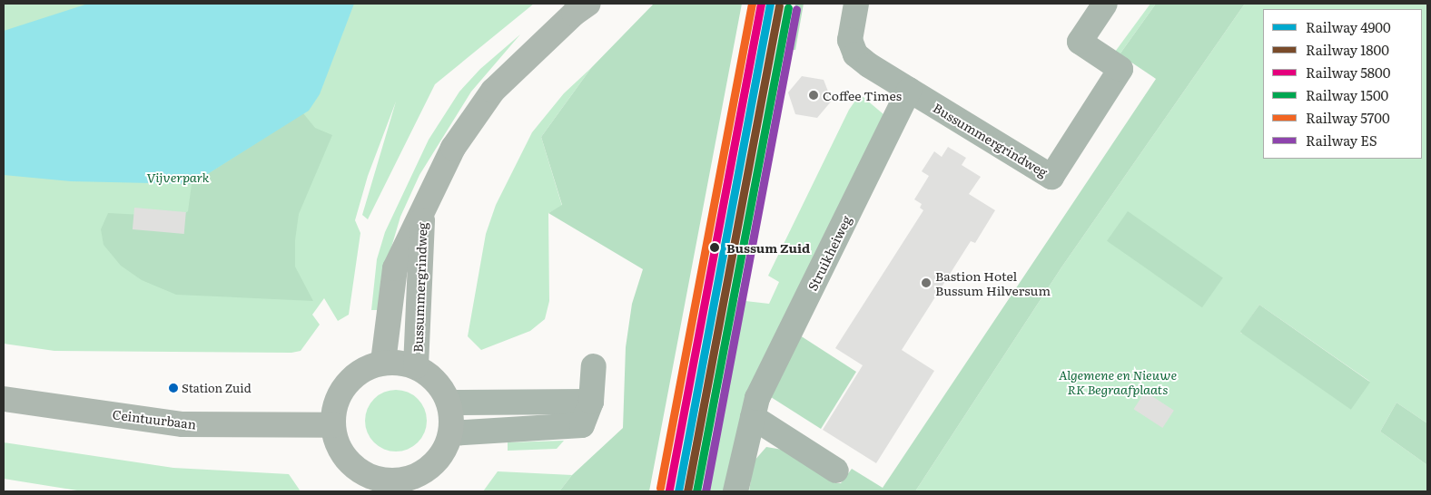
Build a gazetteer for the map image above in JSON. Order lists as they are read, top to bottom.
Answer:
{
  "streets": {
    "main road": ["Bussummergrindweg", "Ceintuurbaan"],
    "street": ["Struikheiweg"]
  },
  "crossings": [
    ["Bussummergrindweg", "Struikheiweg"],
    ["Bussummergrindweg", "Ceintuurbaan"]
  ],
  "parks": ["Vijverpark", "Algemene en Nieuwe RK Begraafplaats"],
  "places": [
    "Coffee Times",
    "Bussum Zuid",
    "Bastion Hotel Bussum Hilversum",
    "Station Zuid"
  ],
  "lines": [
    "rail line 4900",
    "rail line 5800",
    "rail line 5700",
    "rail line 1800",
    "rail line 1500",
    "rail line ES"
  ],
  "legend": [
    "Railway 4900",
    "Railway 1800",
    "Railway 5800",
    "Railway 1500",
    "Railway 5700",
    "Railway ES"
  ]
}
